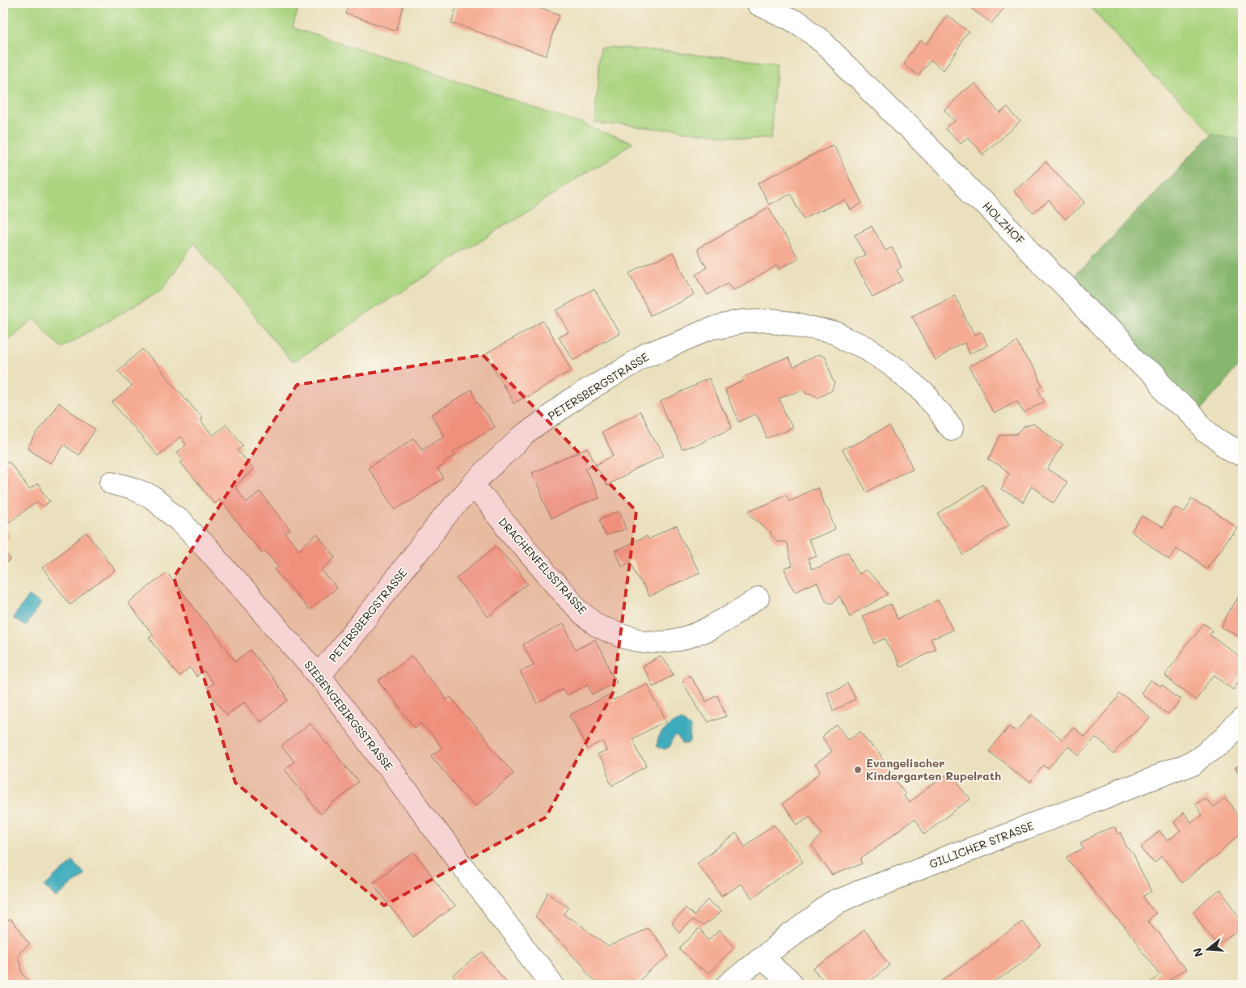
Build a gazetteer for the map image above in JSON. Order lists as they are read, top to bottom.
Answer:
{
  "streets": {
    "street": [
      "HOLZHOF",
      "PETERSBERGSTRASSE",
      "DRACHENFELSSTRASSE",
      "SIEBENGEBIRGSSTRASSE",
      "GILLICHER STRASSE"
    ]
  },
  "crossings": [
    ["PETERSBERGSTRASSE", "DRACHENFELSSTRASSE"],
    ["PETERSBERGSTRASSE", "SIEBENGEBIRGSSTRASSE"]
  ],
  "places": ["Evangelischer Kindergarten Rupelrath"],
  "north": "left"
}
